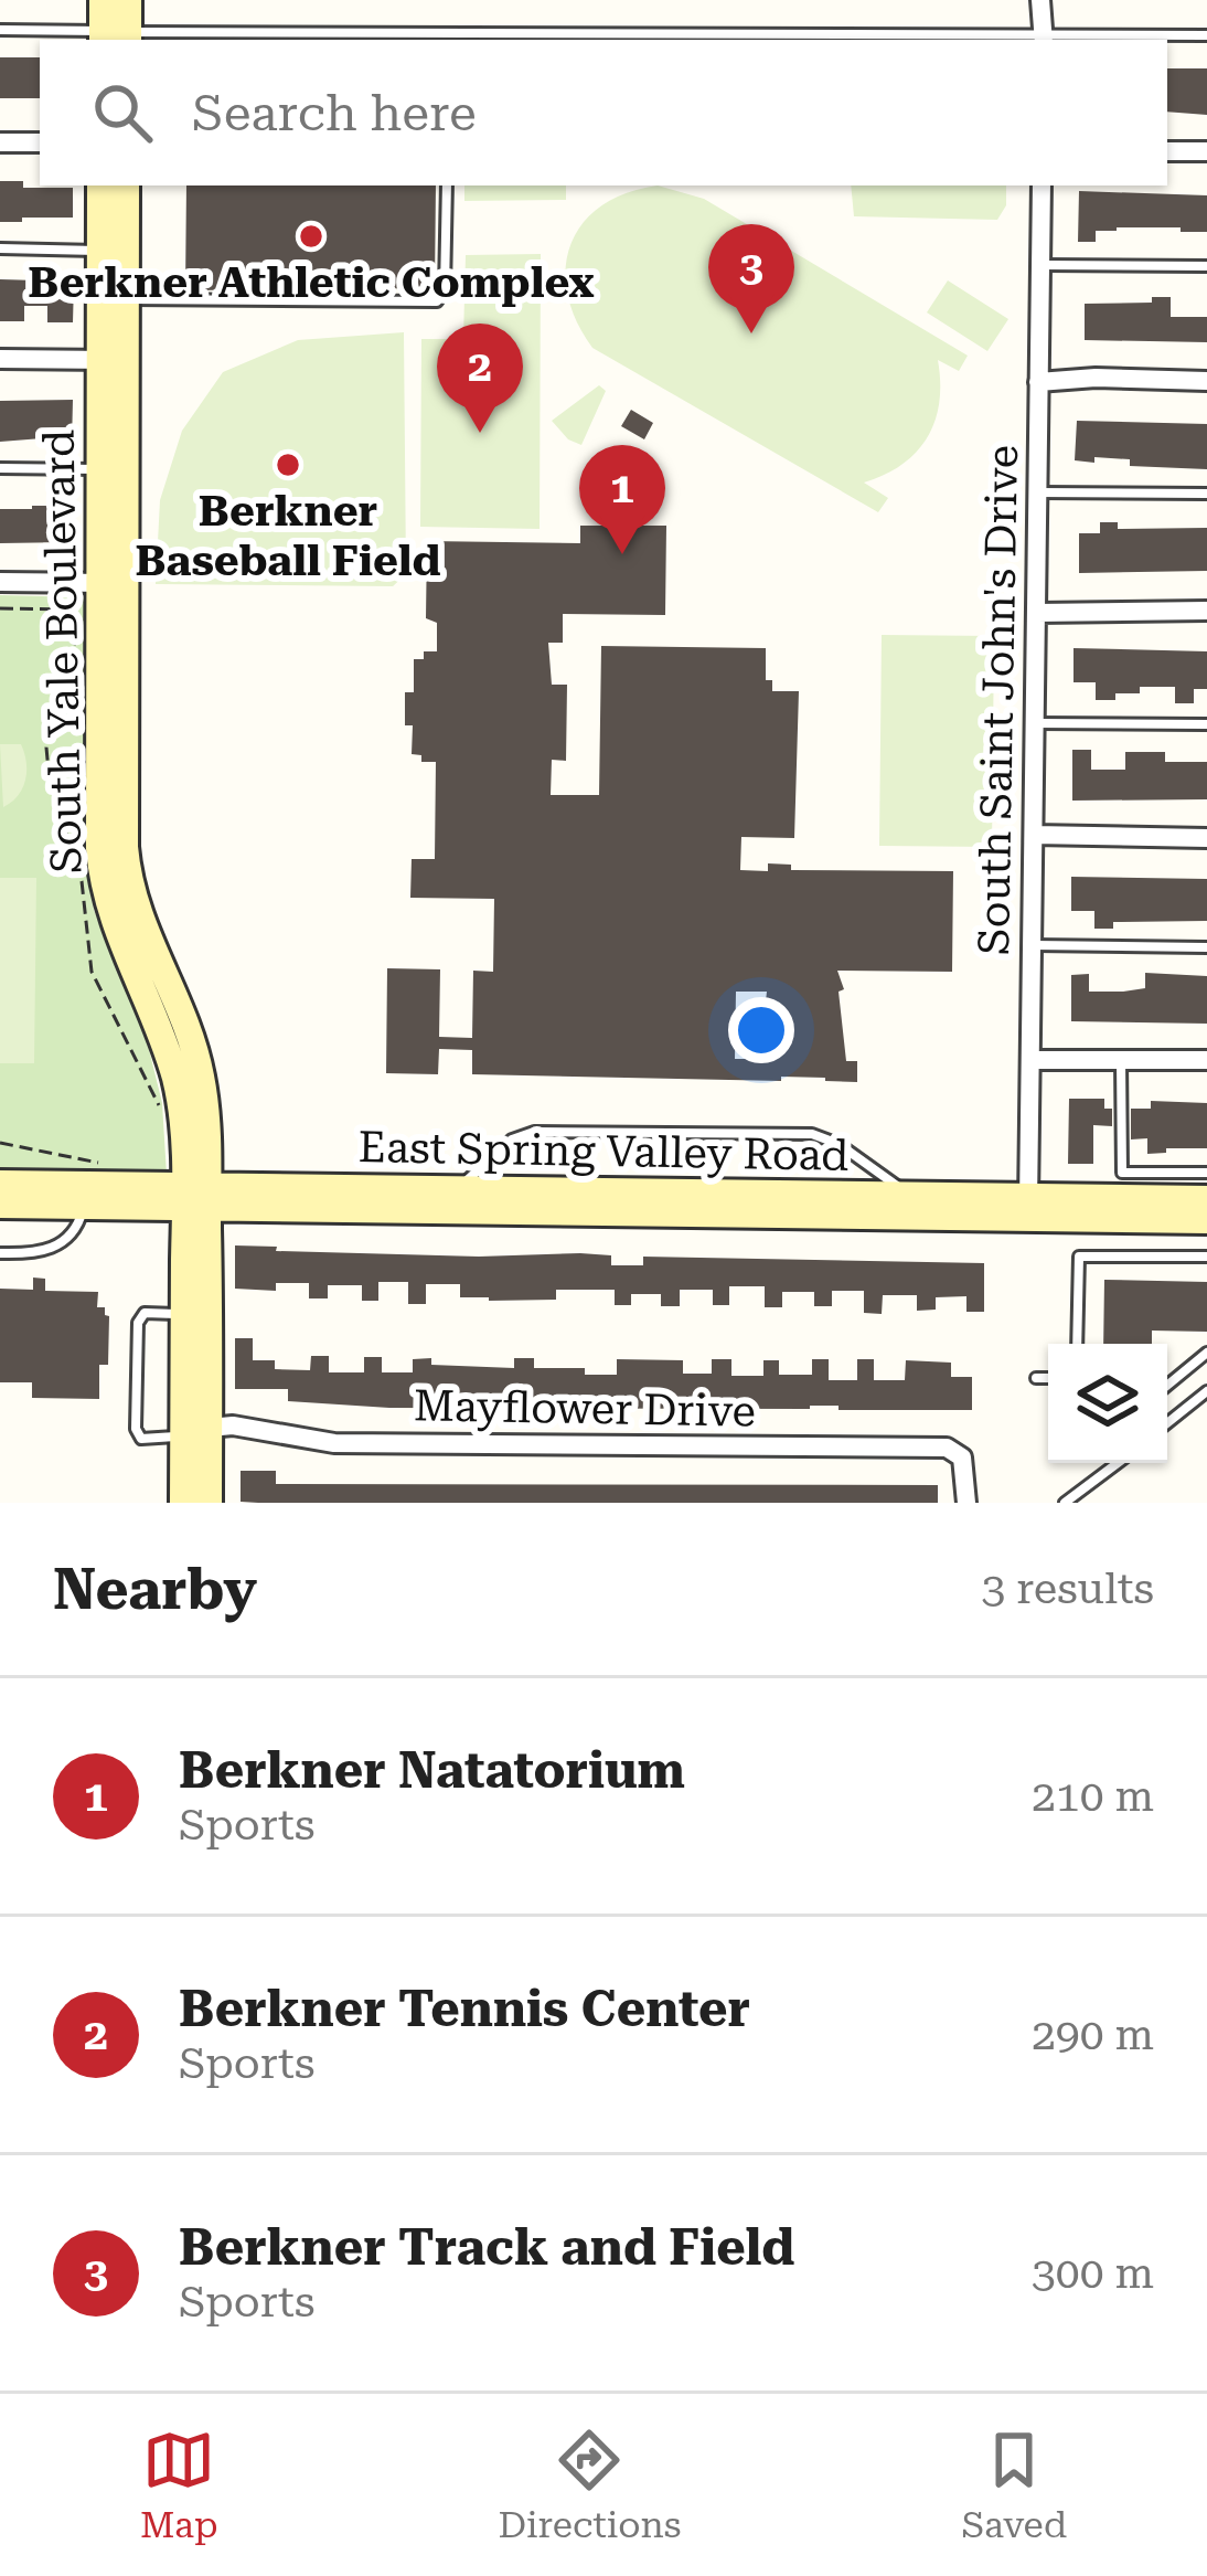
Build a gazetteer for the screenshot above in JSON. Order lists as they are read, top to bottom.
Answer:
{
  "streets": {
    "street": [
      "South Yale Boulevard",
      "South Saint John's Drive",
      "East Spring Valley Road",
      "Mayflower Drive"
    ]
  },
  "crossings": [
    ["South Yale Boulevard", "East Spring Valley Road"],
    ["South Yale Boulevard", "Mayflower Drive"],
    ["South Saint John's Drive", "East Spring Valley Road"]
  ],
  "places": ["Berkner Athletic Complex", "Berkner Baseball Field"],
  "page": {
    "search": "Search here",
    "pins": ["3", "2", "1"],
    "heading": ["Nearby", "3 results"],
    "list": [
      {
        "mark": "1",
        "name": "Berkner Natatorium",
        "note": "Sports",
        "value": "210 m"
      },
      {
        "mark": "2",
        "name": "Berkner Tennis Center",
        "note": "Sports",
        "value": "290 m"
      },
      {
        "mark": "3",
        "name": "Berkner Track and Field",
        "note": "Sports",
        "value": "300 m"
      }
    ],
    "nav": ["Map", "Directions", "Saved"]
  }
}
